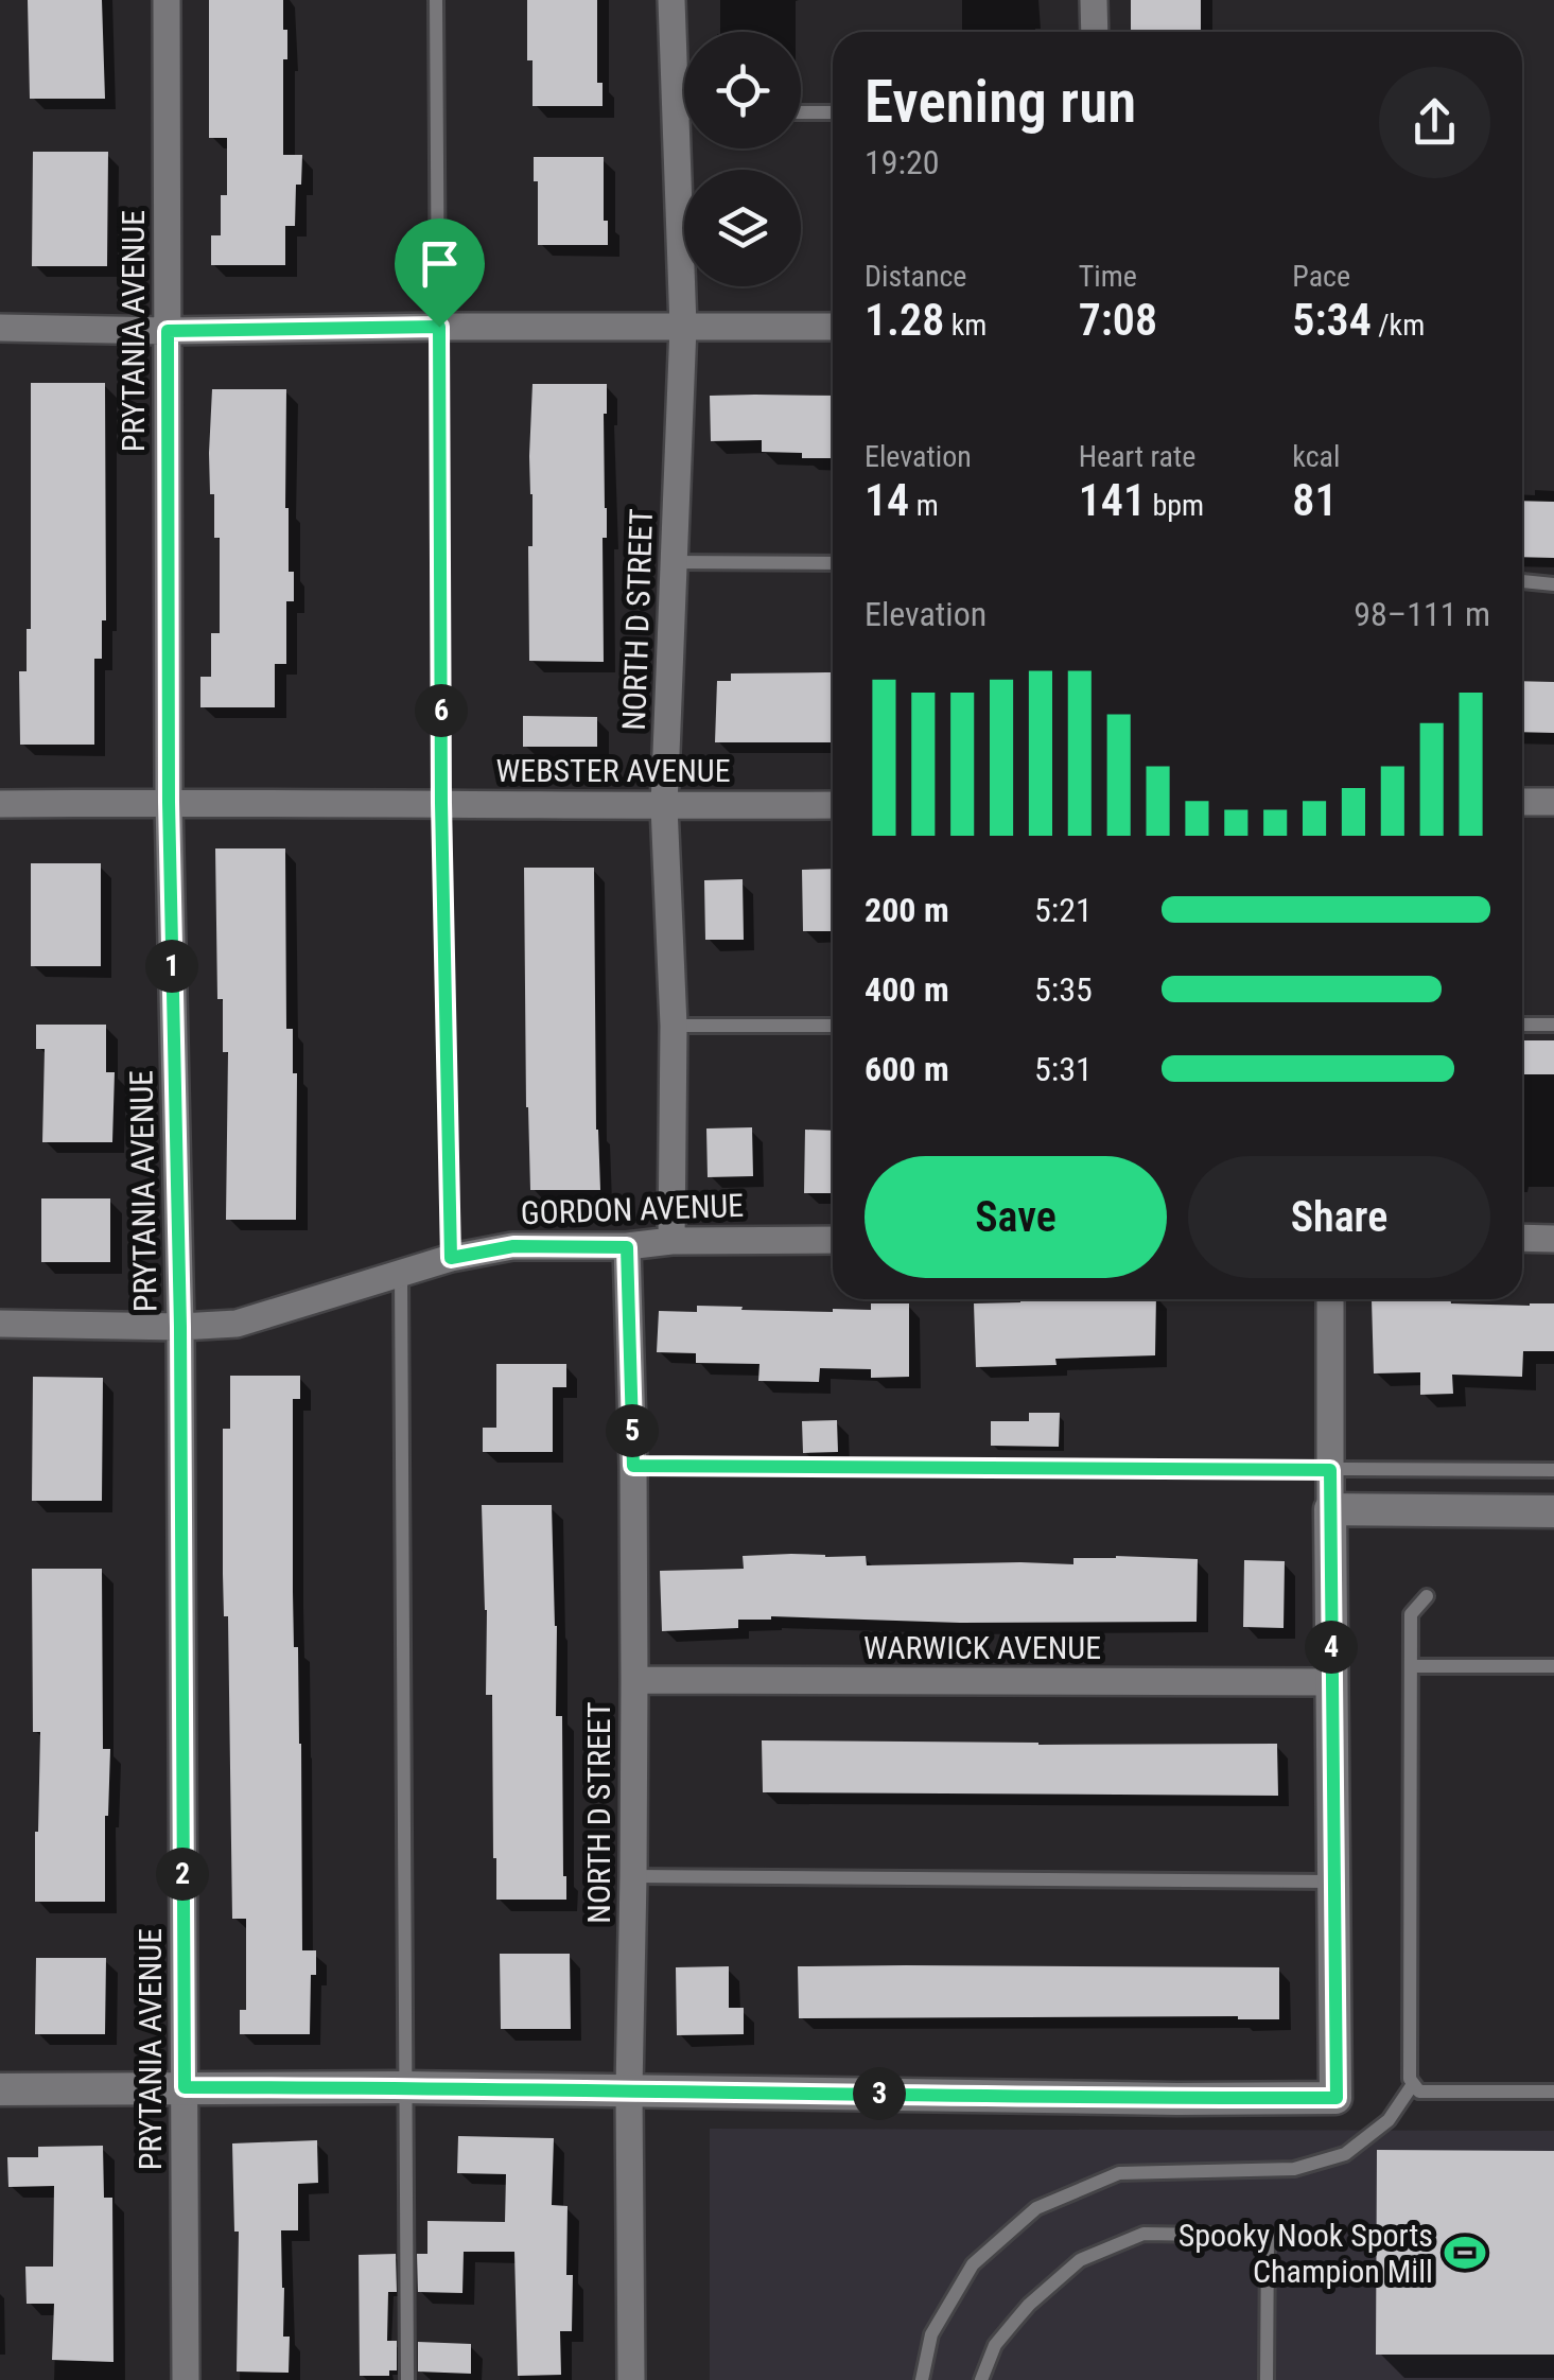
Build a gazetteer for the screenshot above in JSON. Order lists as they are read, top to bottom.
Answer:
{
  "streets": {
    "street": [
      "PRYTANIA AVENUE",
      "NORTH D STREET",
      "WEBSTER AVENUE",
      "GORDON AVENUE",
      "WARWICK AVENUE"
    ]
  },
  "crossings": [
    ["PRYTANIA AVENUE", "WEBSTER AVENUE"],
    ["PRYTANIA AVENUE", "GORDON AVENUE"],
    ["NORTH D STREET", "WEBSTER AVENUE"],
    ["NORTH D STREET", "GORDON AVENUE"],
    ["NORTH D STREET", "WARWICK AVENUE"]
  ],
  "places": {
    "sports": ["Spooky Nook Sports Champion Mill"]
  },
  "page": {
    "heading": ["Evening run", "19:20"],
    "stats": [
      ["Distance", "1.28 km"],
      ["Time", "7:08"],
      ["Pace", "5:34 /km"],
      ["Elevation", "14 m"],
      ["Heart rate", "141 bpm"],
      ["kcal", "81"]
    ],
    "chart": ["Elevation", "98–111 m"],
    "pins": [
      "6",
      "1",
      "5",
      "4",
      "2",
      "3"
    ],
    "list": [
      {
        "name": "200 m",
        "note": "5:21"
      },
      {
        "name": "400 m",
        "note": "5:35"
      },
      {
        "name": "600 m",
        "note": "5:31"
      }
    ],
    "buttons": ["Save", "Share"]
  }
}
